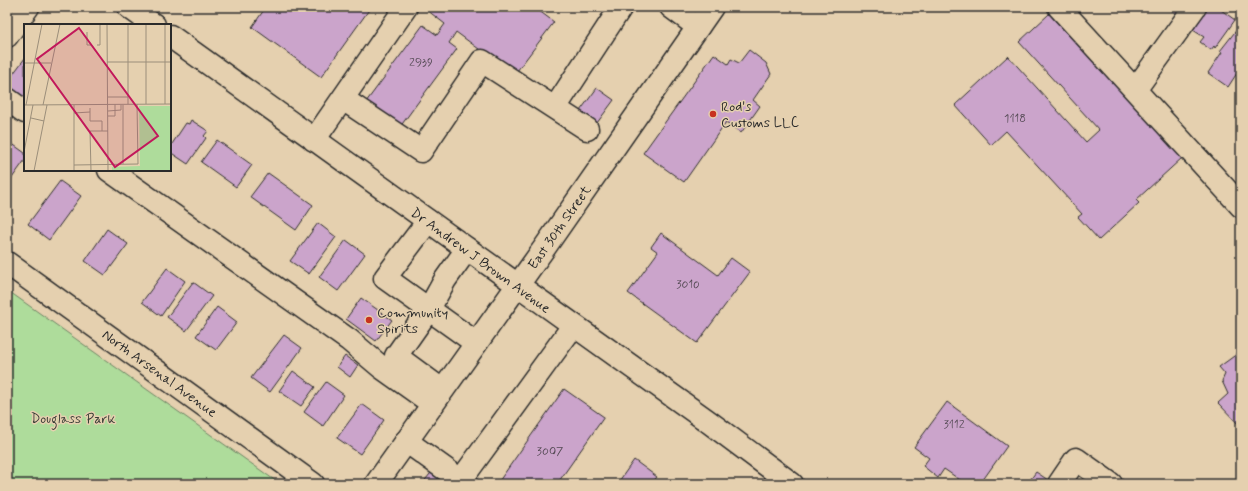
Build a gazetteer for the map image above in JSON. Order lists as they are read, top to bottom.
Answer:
{
  "streets": {
    "main road": ["East 30th Street", "Dr Andrew J Brown Avenue", "North Arsenal Avenue"]
  },
  "crossings": [
    ["East 30th Street", "Dr Andrew J Brown Avenue"]
  ],
  "parks": ["Douglass Park"],
  "places": ["Rod's Customs LLC", "Community Spirits"],
  "house_numbers": [
    "2939",
    "1118",
    "3010",
    "3112",
    "3007"
  ]
}
